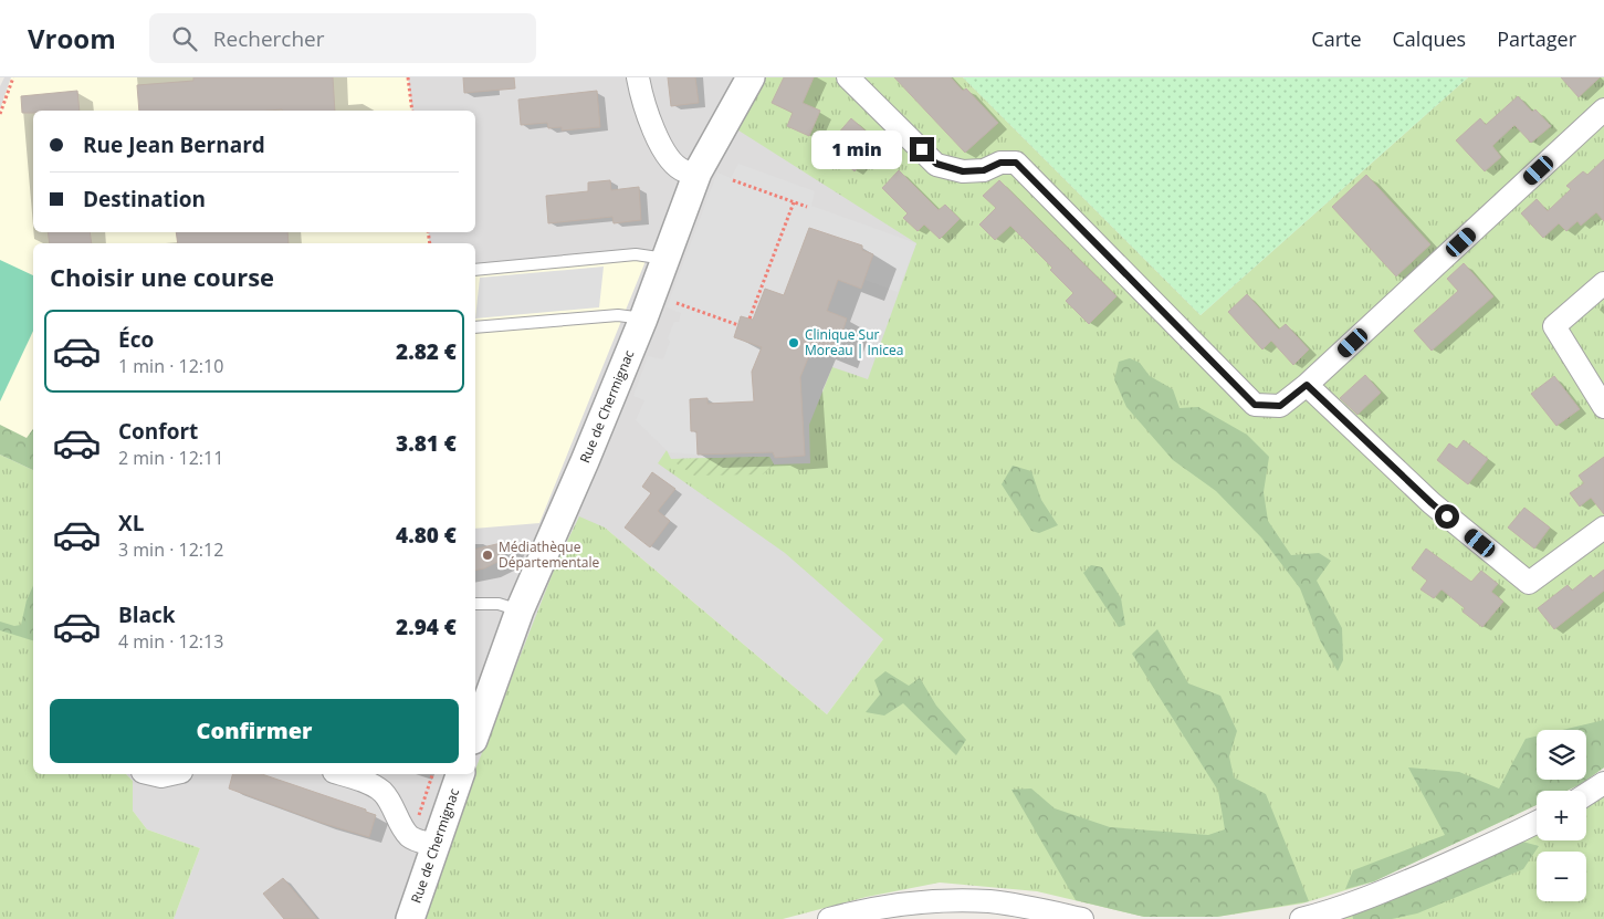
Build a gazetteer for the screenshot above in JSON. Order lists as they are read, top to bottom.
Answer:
{
  "streets": {
    "street": ["Rue de Chermignac"]
  },
  "places": ["Clinique Sur Moreau | Inicea", "Médiathèque Départementale"],
  "page": {
    "header": "Vroom",
    "search": "Rechercher",
    "nav": ["Carte", "Calques", "Partager"],
    "banner": ["Rue Jean Bernard", "Destination"],
    "bubble": "1 min",
    "heading": "Choisir une course",
    "list": [
      {
        "name": "Éco",
        "note": "1 min · 12:10",
        "value": "2.82 €"
      },
      {
        "name": "Confort",
        "note": "2 min · 12:11",
        "value": "3.81 €"
      },
      {
        "name": "XL",
        "note": "3 min · 12:12",
        "value": "4.80 €"
      },
      {
        "name": "Black",
        "note": "4 min · 12:13",
        "value": "2.94 €"
      }
    ],
    "buttons": "Confirmer",
    "map_buttons": ["+", "−"]
  }
}
